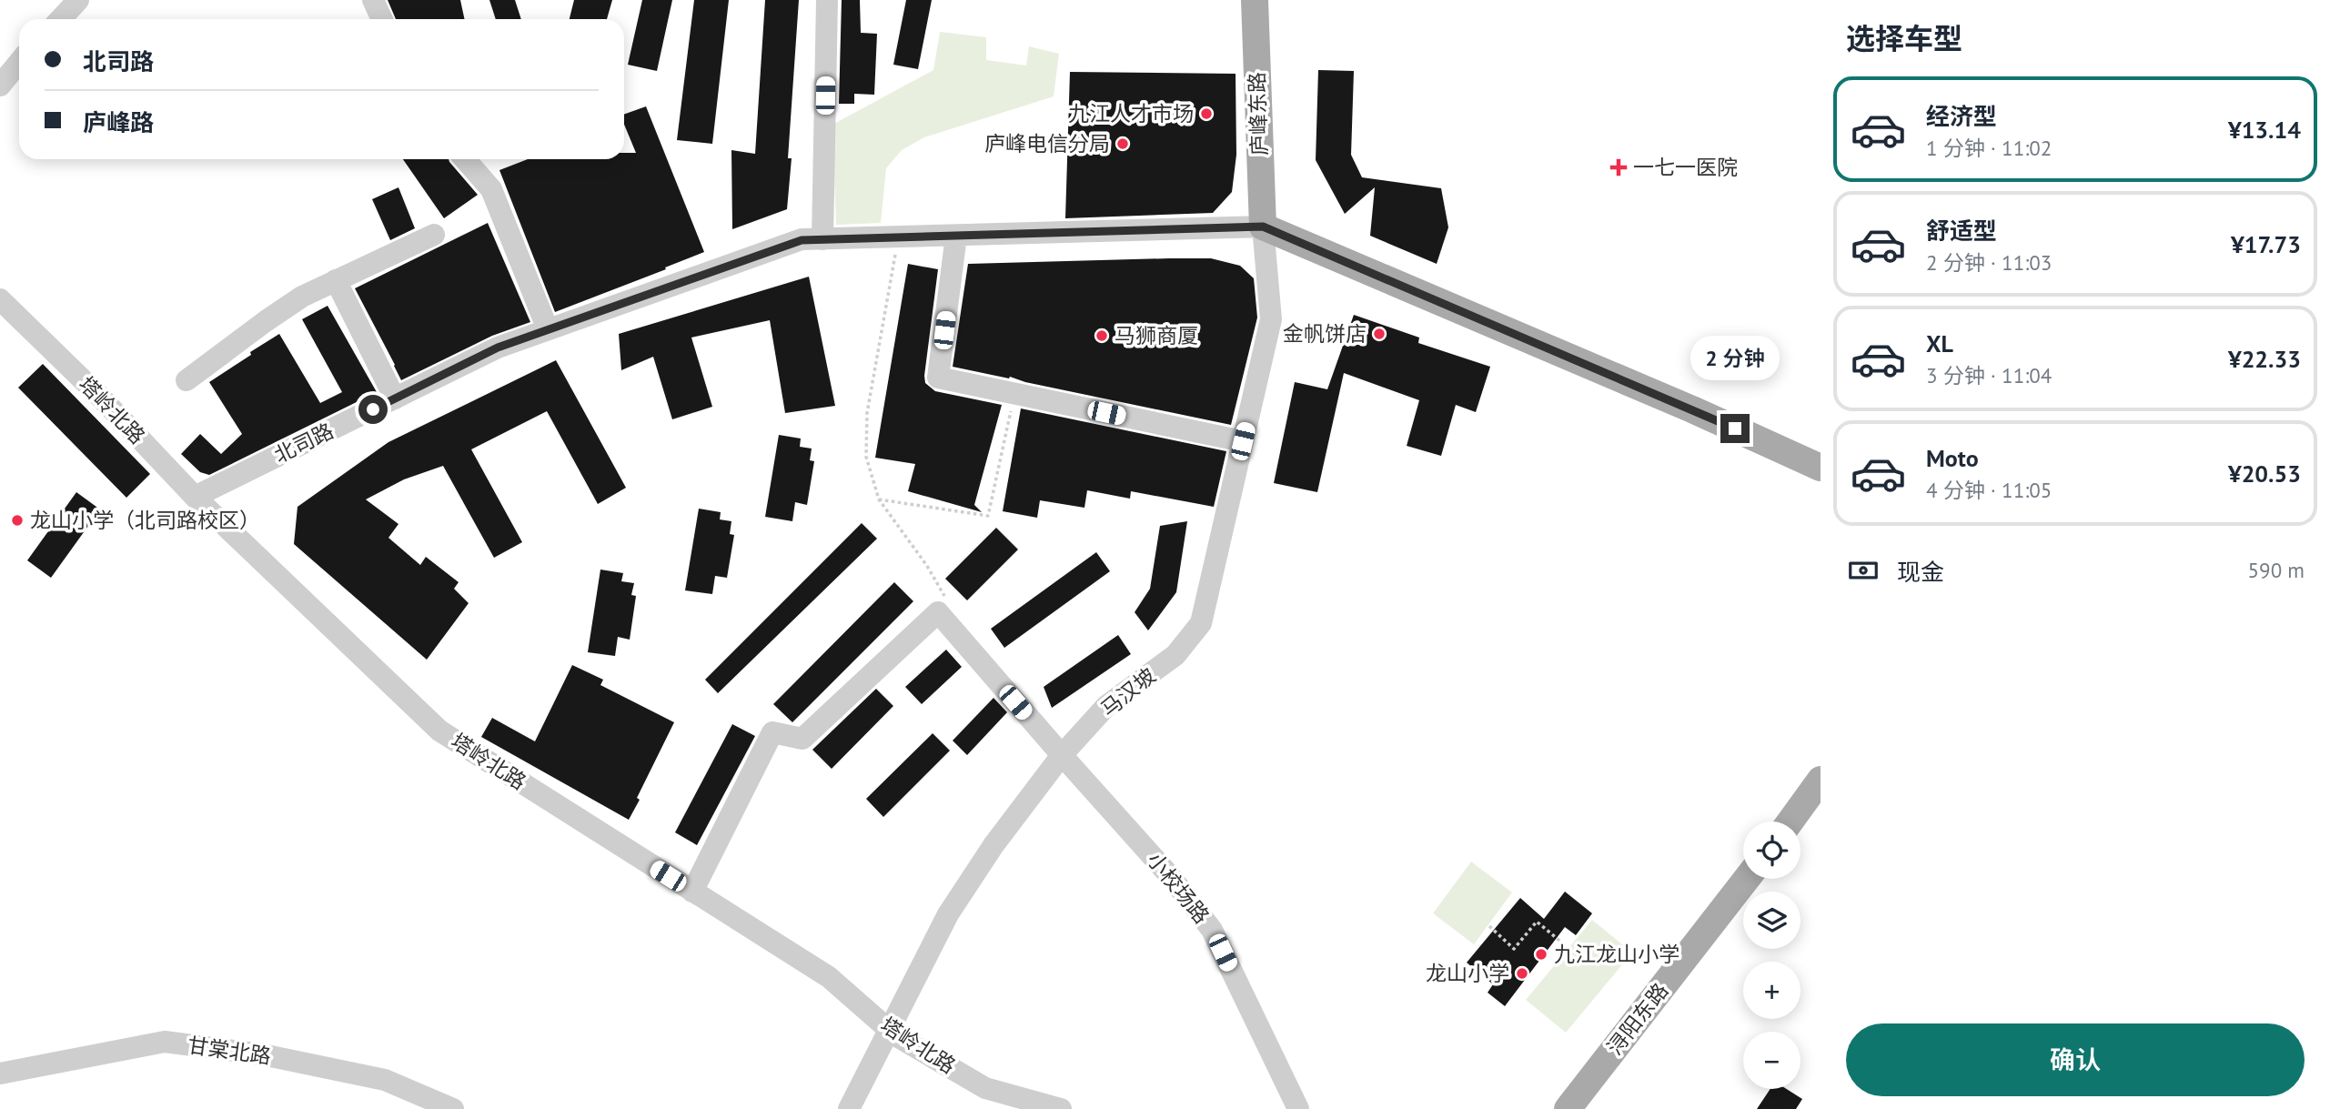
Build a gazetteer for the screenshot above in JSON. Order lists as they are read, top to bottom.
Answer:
{
  "streets": {
    "main road": ["庐峰东路", "浔阳东路"],
    "street": [
      "塔岭北路",
      "北司路",
      "马汉坡",
      "小校场路",
      "甘棠北路"
    ]
  },
  "crossings": [
    ["庐峰东路", "北司路"],
    ["庐峰东路", "马汉坡"],
    ["塔岭北路", "北司路"],
    ["塔岭北路", "马汉坡"],
    ["塔岭北路", "小校场路"],
    ["北司路", "马汉坡"],
    ["马汉坡", "小校场路"]
  ],
  "places": {
    "other": [
      "九江人才市场",
      "庐峰电信分局",
      "金帆饼店",
      "马狮商厦",
      "龙山小学（北司路校区）",
      "九江龙山小学",
      "龙山小学"
    ],
    "health": ["一七一医院"]
  },
  "page": {
    "heading": "选择车型",
    "banner": ["北司路", "庐峰路"],
    "list": [
      {
        "name": "经济型",
        "note": "1 分钟 · 11:02",
        "value": "¥13.14"
      },
      {
        "name": "舒适型",
        "note": "2 分钟 · 11:03",
        "value": "¥17.73"
      },
      {
        "name": "XL",
        "note": "3 分钟 · 11:04",
        "value": "¥22.33"
      },
      {
        "name": "Moto",
        "note": "4 分钟 · 11:05",
        "value": "¥20.53"
      }
    ],
    "bubble": "2 分钟",
    "pay": ["现金", "590 m"],
    "map_buttons": ["+", "−"],
    "buttons": "确认"
  }
}
